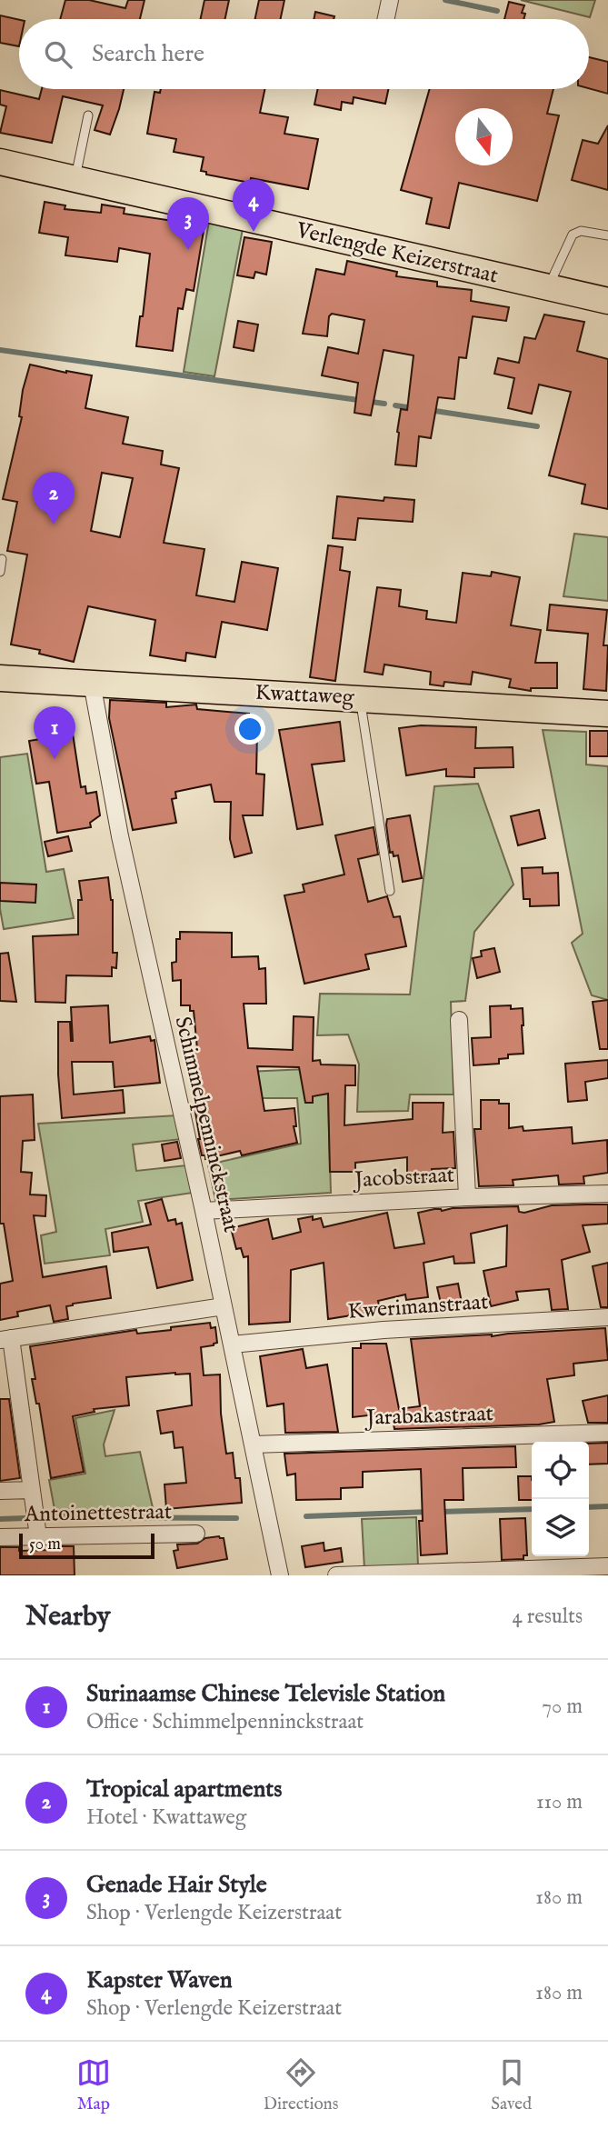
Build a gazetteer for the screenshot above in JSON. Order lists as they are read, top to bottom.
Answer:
{
  "streets": {
    "main road": ["Verlengde Keizerstraat", "Kwattaweg"],
    "street": [
      "Schimmelpenninckstraat",
      "Jacobstraat",
      "Kwerimanstraat",
      "Jarabakastraat",
      "Antoinettestraat"
    ]
  },
  "crossings": [
    ["Kwattaweg", "Schimmelpenninckstraat"],
    ["Schimmelpenninckstraat", "Jacobstraat"],
    ["Schimmelpenninckstraat", "Kwerimanstraat"],
    ["Schimmelpenninckstraat", "Jarabakastraat"]
  ],
  "scale_bar": "50 m",
  "north": "bottom",
  "page": {
    "search": "Search here",
    "pins": [
      "4",
      "3",
      "2",
      "1"
    ],
    "scale": "50 m",
    "heading": ["Nearby", "4 results"],
    "list": [
      {
        "mark": "1",
        "name": "Surinaamse Chinese Televisle Station",
        "note": "Office · Schimmelpenninckstraat",
        "value": "70 m"
      },
      {
        "mark": "2",
        "name": "Tropical apartments",
        "note": "Hotel · Kwattaweg",
        "value": "110 m"
      },
      {
        "mark": "3",
        "name": "Genade Hair Style",
        "note": "Shop · Verlengde Keizerstraat",
        "value": "180 m"
      },
      {
        "mark": "4",
        "name": "Kapster Waven",
        "note": "Shop · Verlengde Keizerstraat",
        "value": "180 m"
      }
    ],
    "nav": ["Map", "Directions", "Saved"]
  }
}
